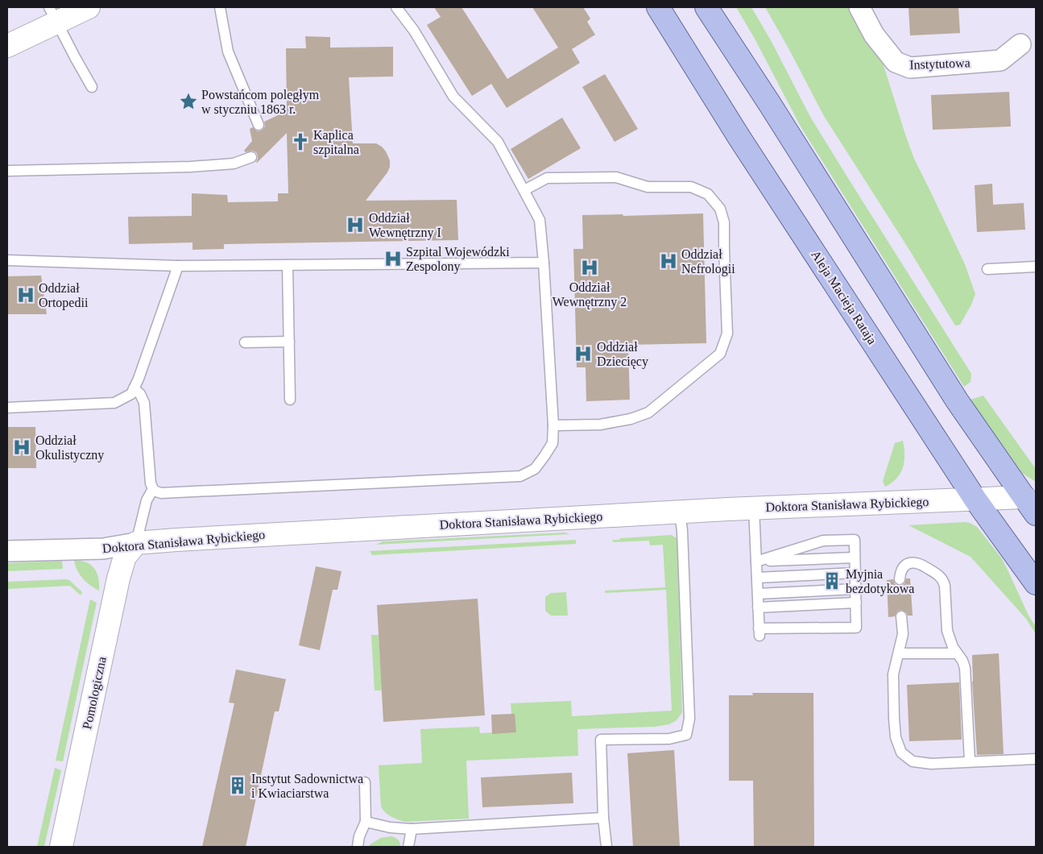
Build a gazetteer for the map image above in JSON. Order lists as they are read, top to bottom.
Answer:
{
  "streets": {
    "main road": ["Aleja Macieja Rataja"],
    "street": ["Instytutowa", "Doktora Stanisława Rybickiego", "Pomologiczna"]
  },
  "crossings": [
    ["Aleja Macieja Rataja", "Doktora Stanisława Rybickiego"],
    ["Doktora Stanisława Rybickiego", "Pomologiczna"]
  ],
  "places": {
    "place": ["Powstańcom poległym w styczniu 1863 r."],
    "church": ["Kaplica szpitalna"],
    "hospital": [
      "Oddział Wewnętrzny I",
      "Szpital Wojewódzki Zespolony",
      "Oddział Nefrologii",
      "Oddział Wewnętrzny 2",
      "Oddział Ortopedii",
      "Oddział Dziecięcy",
      "Oddział Okulistyczny"
    ],
    "building": ["Myjnia bezdotykowa", "Instytut Sadownictwa i Kwiaciarstwa"]
  }
}
